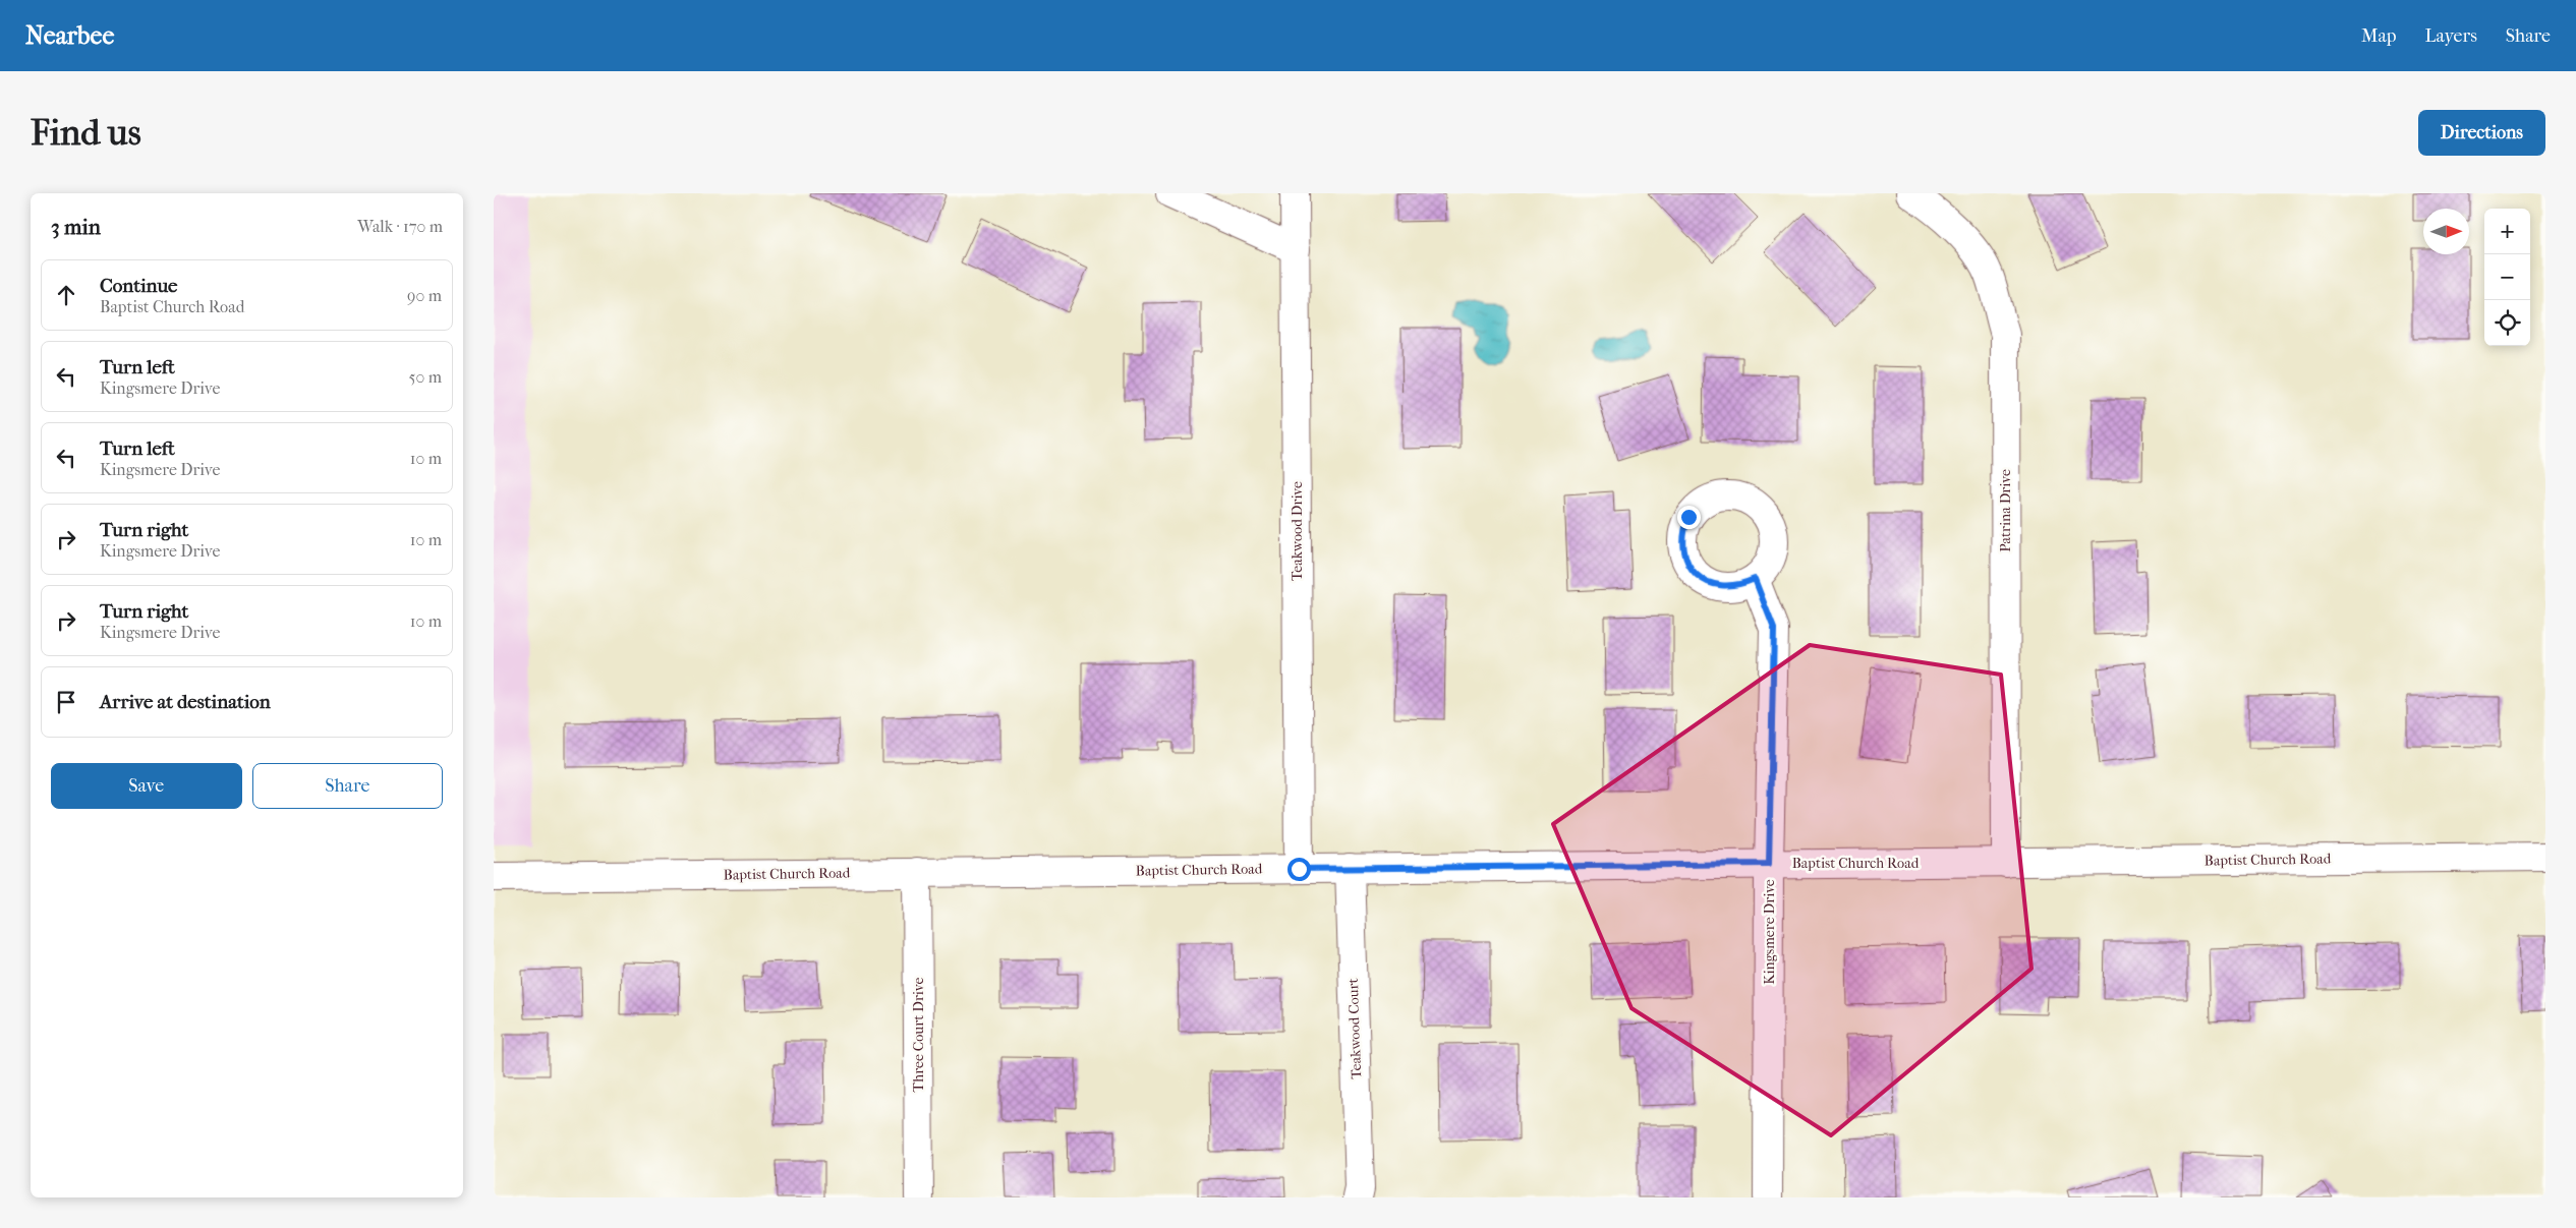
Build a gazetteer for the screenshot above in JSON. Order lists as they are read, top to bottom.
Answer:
{
  "streets": {
    "street": [
      "Patrina Drive",
      "Teakwood Drive",
      "Baptist Church Road",
      "Kingsmere Drive",
      "Teakwood Court",
      "Three Court Drive"
    ]
  },
  "crossings": [
    ["Patrina Drive", "Baptist Church Road"],
    ["Teakwood Drive", "Baptist Church Road"],
    ["Baptist Church Road", "Kingsmere Drive"],
    ["Baptist Church Road", "Teakwood Court"],
    ["Baptist Church Road", "Three Court Drive"]
  ],
  "north": "right",
  "page": {
    "header": "Nearbee",
    "nav": ["Map", "Layers", "Share"],
    "buttons": [
      "Directions",
      ["Save", "Share"]
    ],
    "title": "Find us",
    "heading": ["3 min", "Walk · 170 m"],
    "map_buttons": ["+", "−"],
    "list": [
      ["Continue", "Baptist Church Road", "90 m"],
      ["Turn left", "Kingsmere Drive", "50 m"],
      ["Turn left", "Kingsmere Drive", "10 m"],
      ["Turn right", "Kingsmere Drive", "10 m"],
      ["Turn right", "Kingsmere Drive", "10 m"],
      "Arrive at destination"
    ]
  }
}
